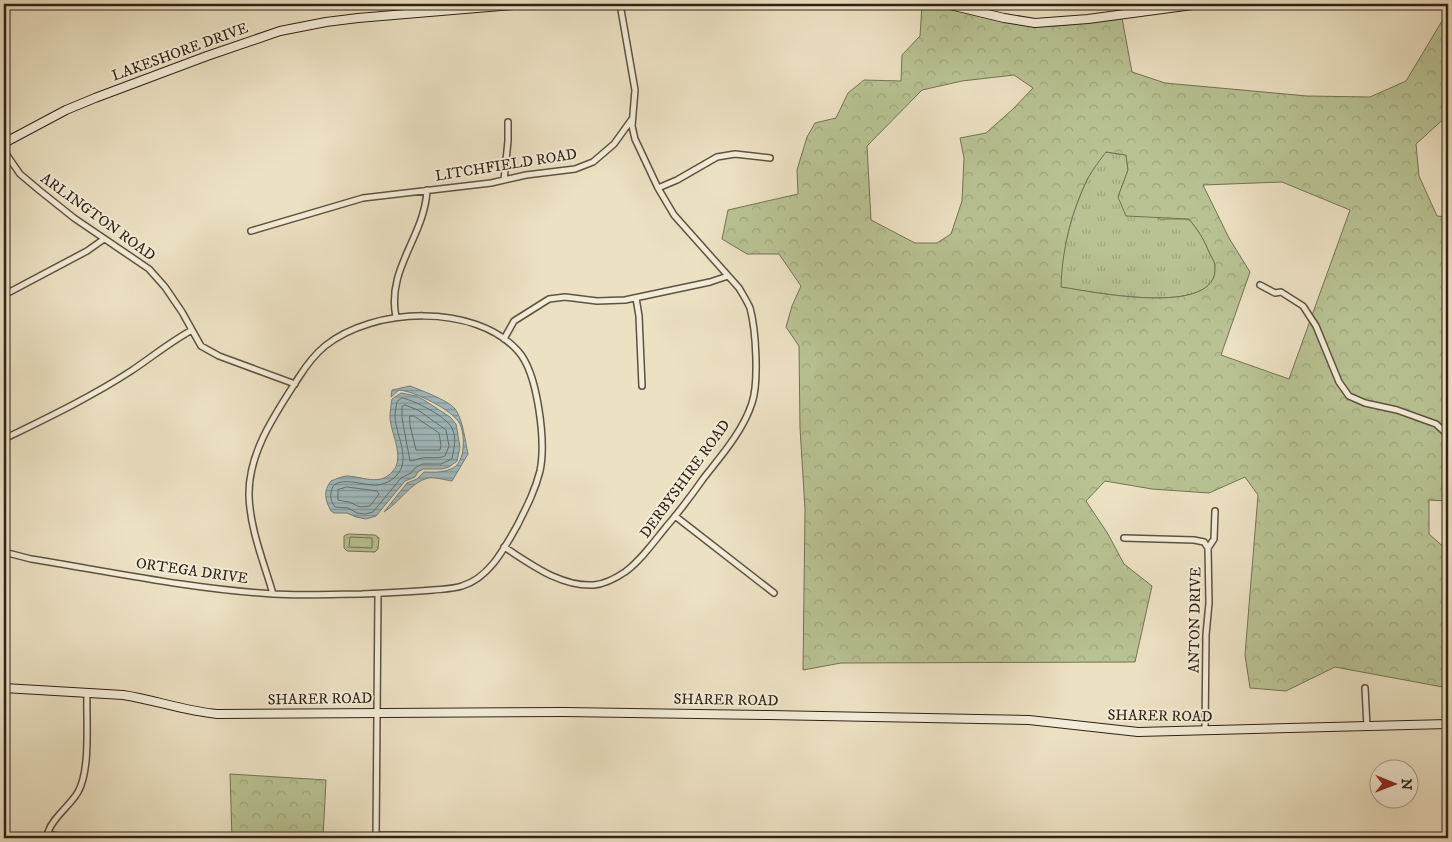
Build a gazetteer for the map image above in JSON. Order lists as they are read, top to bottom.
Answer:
{
  "streets": {
    "street": [
      "LAKESHORE DRIVE",
      "LITCHFIELD ROAD",
      "ARLINGTON ROAD",
      "DERBYSHIRE ROAD",
      "ORTEGA DRIVE",
      "ANTON DRIVE",
      "SHARER ROAD"
    ]
  },
  "crossings": [
    ["LITCHFIELD ROAD", "DERBYSHIRE ROAD"],
    ["ARLINGTON ROAD", "ORTEGA DRIVE"],
    ["DERBYSHIRE ROAD", "ORTEGA DRIVE"],
    ["ANTON DRIVE", "SHARER ROAD"]
  ],
  "north": "right"
}
